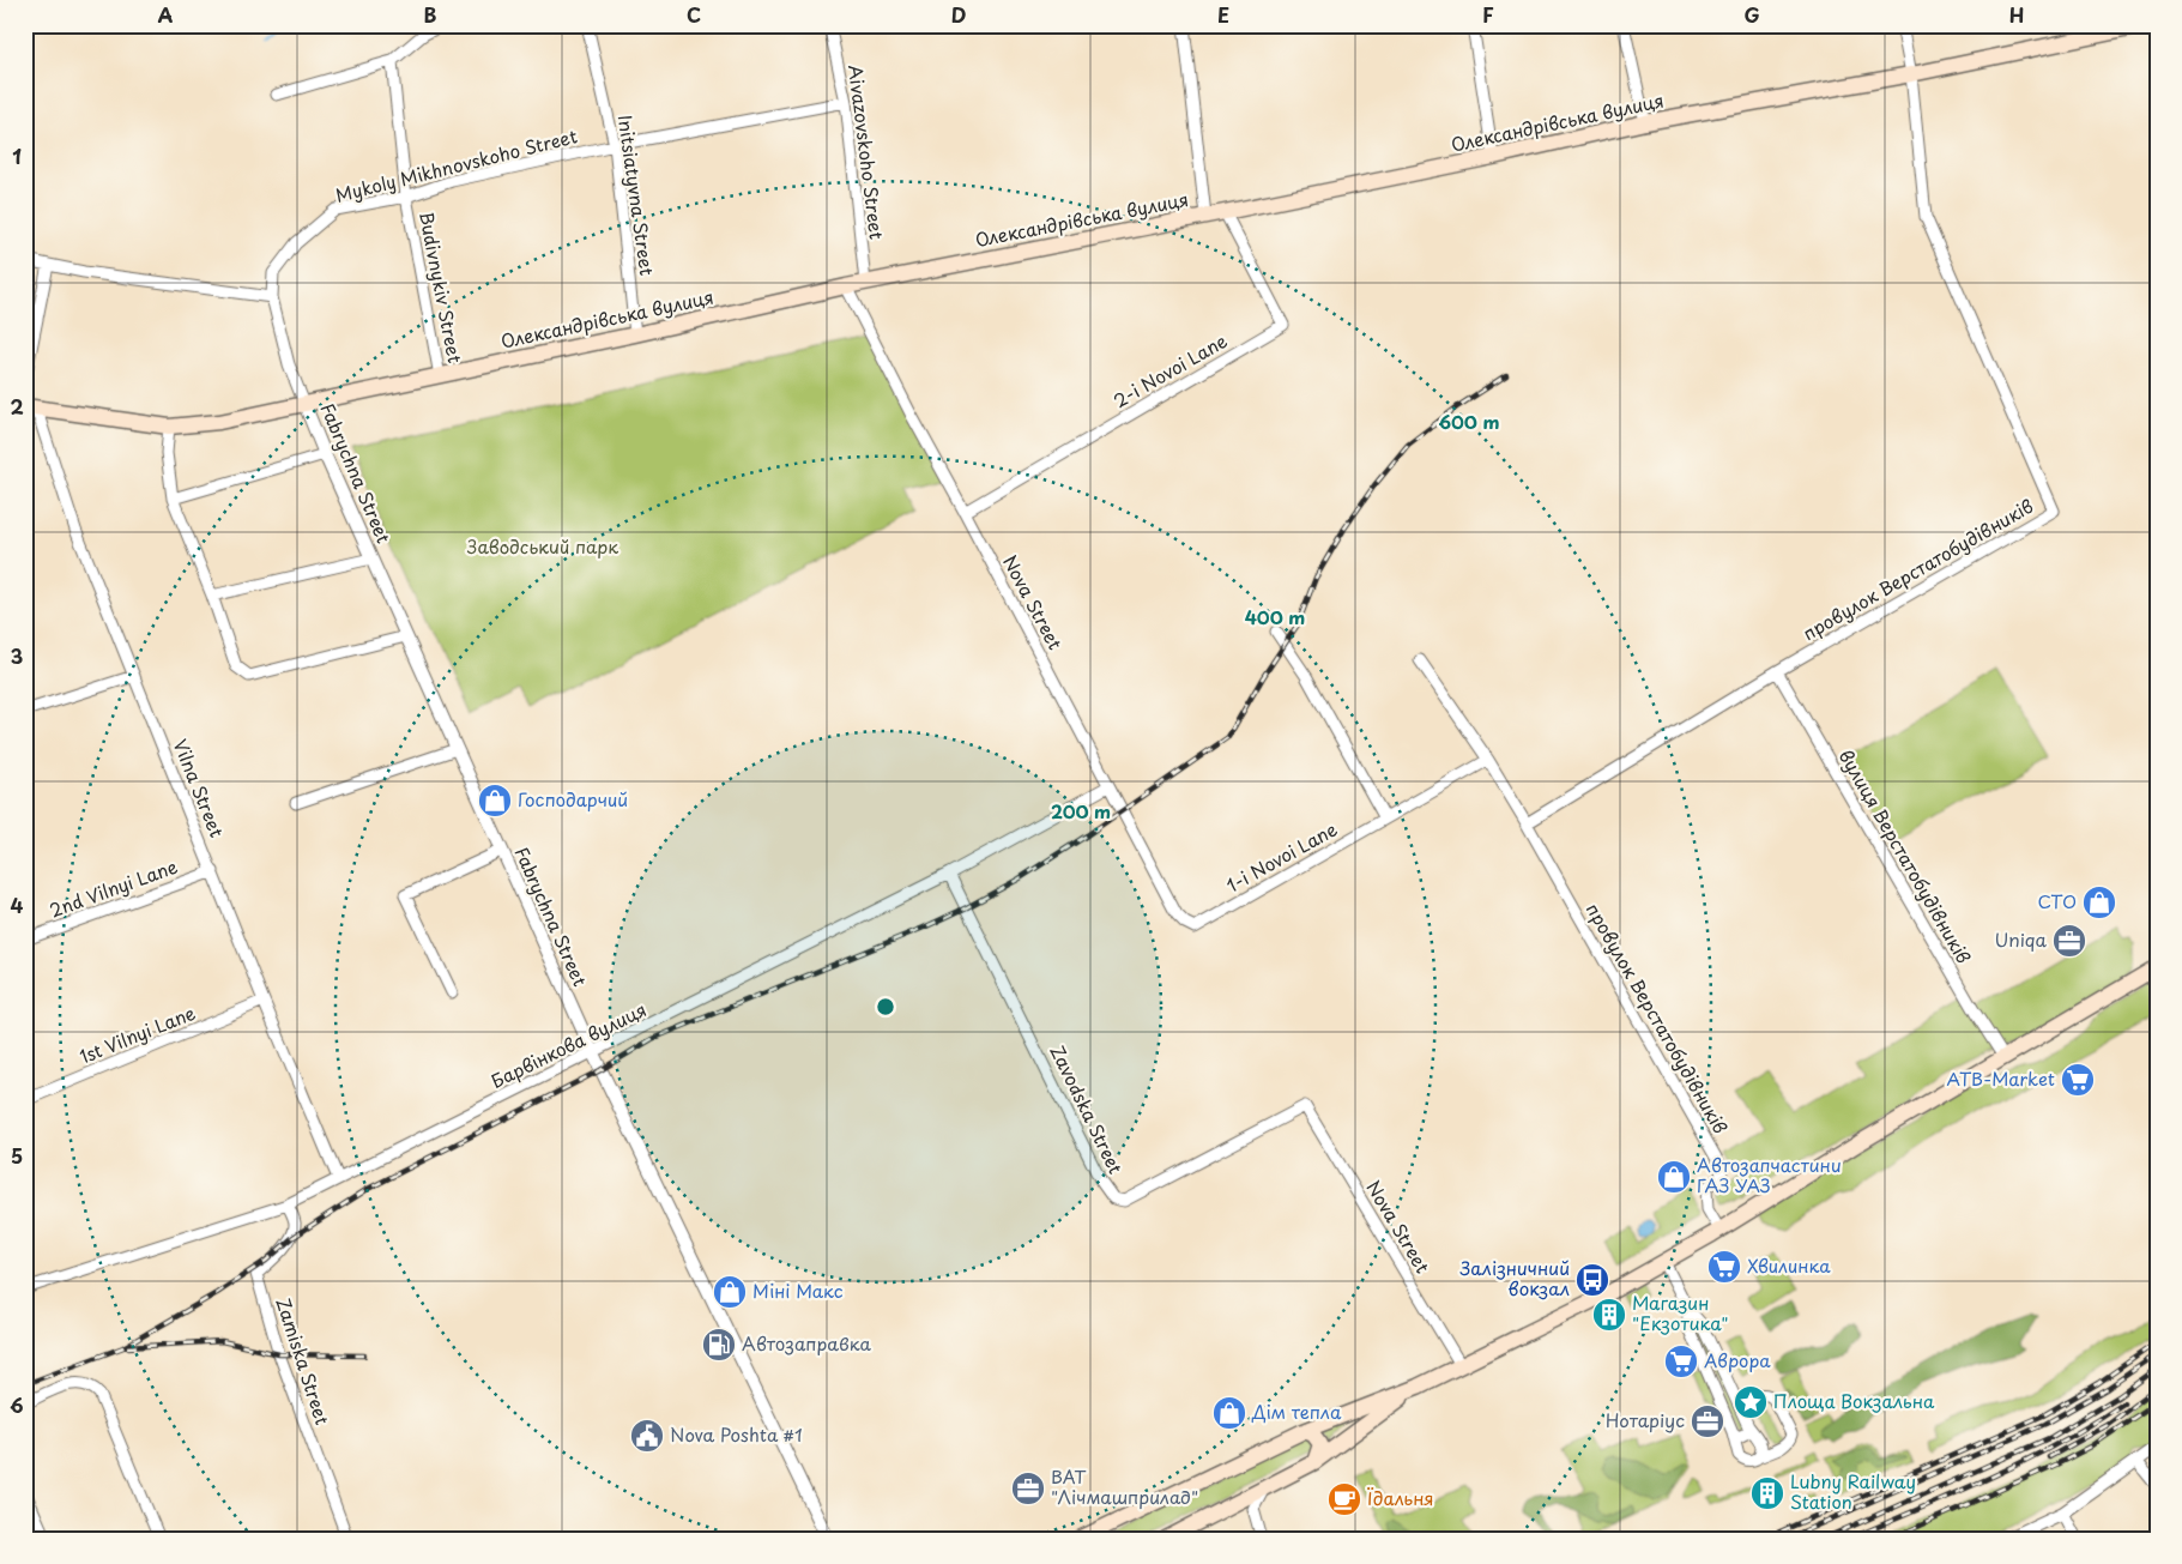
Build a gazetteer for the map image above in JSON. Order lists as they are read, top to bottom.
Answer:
{
  "streets": {
    "main road": ["Олександрівська вулиця"],
    "street": [
      "Aivazovskoho Street",
      "Mykoly Mikhnovskoho Street",
      "Initsiatyvna Street",
      "Budivnykiv Street",
      "2-i Novoi Lane",
      "Fabrychna Street",
      "провулок Верстатобудівників",
      "Nova Street",
      "Vilna Street",
      "вулиця Верстатобудівників",
      "1-i Novoi Lane",
      "2nd Vilnyi Lane",
      "1st Vilnyi Lane",
      "Барвінкова вулиця",
      "Zavodska Street",
      "Zamiska Street"
    ]
  },
  "crossings": [
    ["Олександрівська вулиця", "Aivazovskoho Street"],
    ["Олександрівська вулиця", "Initsiatyvna Street"],
    ["Олександрівська вулиця", "Budivnykiv Street"],
    ["Олександрівська вулиця", "2-i Novoi Lane"],
    ["Олександрівська вулиця", "Fabrychna Street"],
    ["Олександрівська вулиця", "провулок Верстатобудівників"],
    ["Олександрівська вулиця", "Nova Street"],
    ["Олександрівська вулиця", "Vilna Street"],
    ["Aivazovskoho Street", "Mykoly Mikhnovskoho Street"],
    ["Mykoly Mikhnovskoho Street", "Initsiatyvna Street"],
    ["Mykoly Mikhnovskoho Street", "Budivnykiv Street"],
    ["Mykoly Mikhnovskoho Street", "Fabrychna Street"],
    ["2-i Novoi Lane", "Nova Street"],
    ["Fabrychna Street", "Барвінкова вулиця"],
    ["провулок Верстатобудівників", "вулиця Верстатобудівників"],
    ["провулок Верстатобудівників", "1-i Novoi Lane"],
    ["Nova Street", "1-i Novoi Lane"],
    ["Nova Street", "Барвінкова вулиця"],
    ["Nova Street", "Zavodska Street"],
    ["Vilna Street", "2nd Vilnyi Lane"],
    ["Vilna Street", "1st Vilnyi Lane"],
    ["Vilna Street", "Барвінкова вулиця"],
    ["Барвінкова вулиця", "Zavodska Street"],
    ["Барвінкова вулиця", "Zamiska Street"]
  ],
  "parks": ["Заводський парк"],
  "places": {
    "shop": [
      "Господарчий",
      "СТО",
      "Автозапчастини ГАЗ УАЗ",
      "Міні Макс",
      "Дім тепла"
    ],
    "office": ["Uniqa", "Нотаріус", "ВАТ \"Лічмашприлад\""],
    "supermarket": ["ATB-Market", "Хвилинка", "Аврора"],
    "bus stop": ["Залізничний вокзал"],
    "building": ["Магазин \"Екзотика\"", "Lubny Railway Station"],
    "fuel station": ["Автозаправка"],
    "place": ["Площа Вокзальна"],
    "public building": ["Nova Poshta #1"],
    "cafe": ["Їдальня"]
  },
  "grid": {
    "columns": [
      "A",
      "B",
      "C",
      "D",
      "E",
      "F",
      "G",
      "H"
    ],
    "rows": [
      "1",
      "2",
      "3",
      "4",
      "5",
      "6"
    ]
  },
  "rings": ["600 m", "400 m", "200 m"]
}
